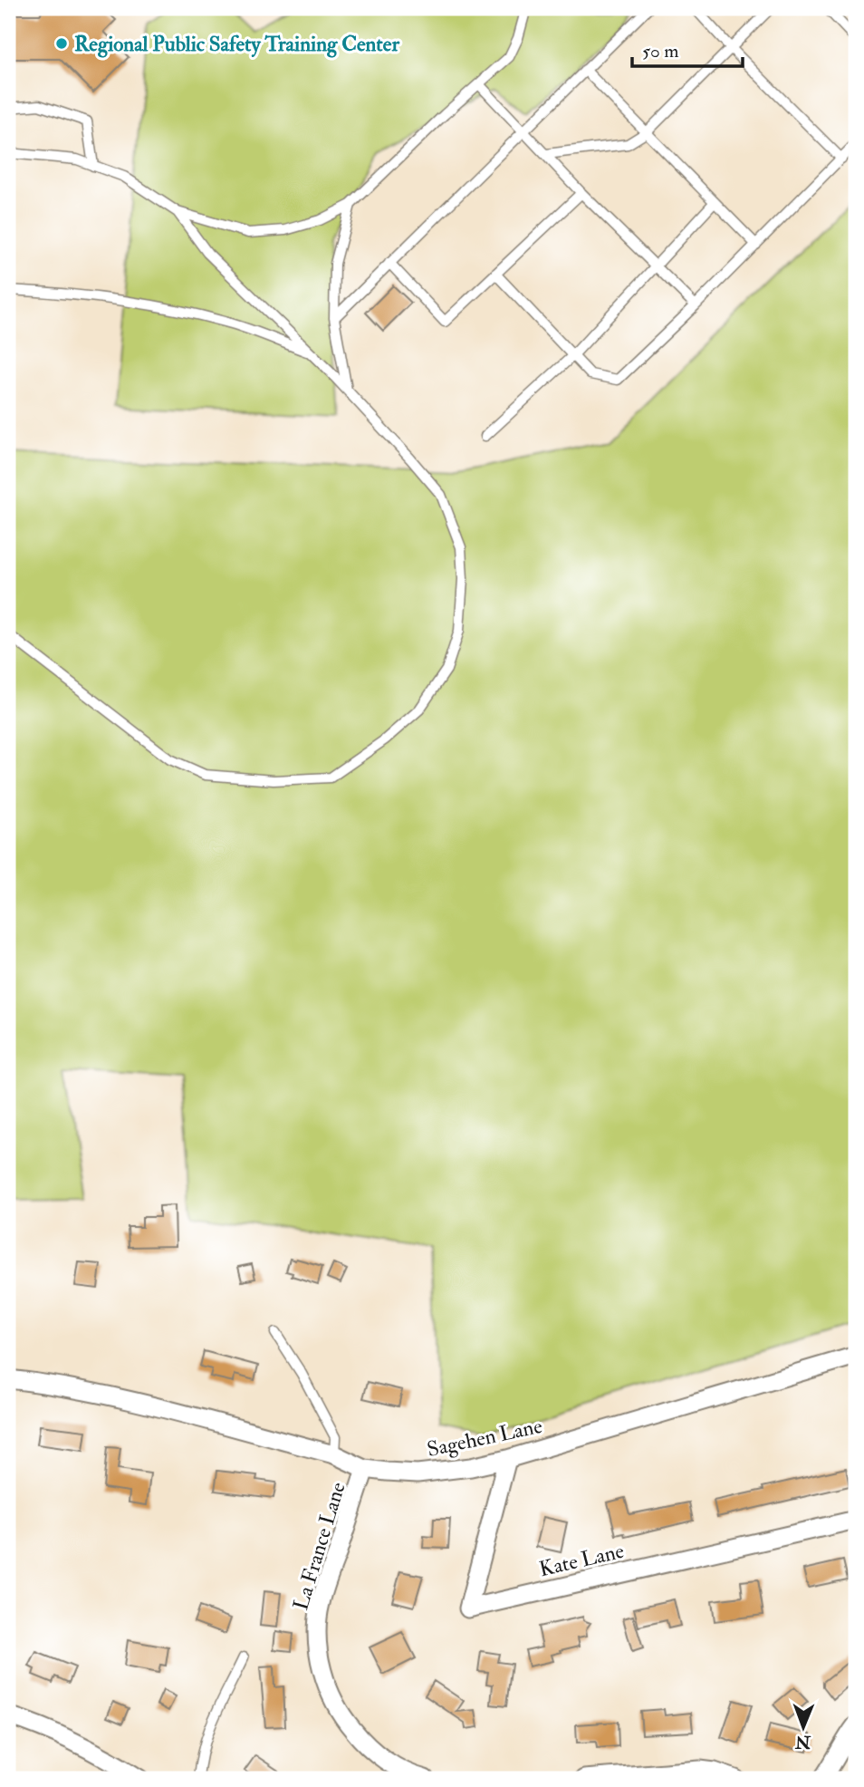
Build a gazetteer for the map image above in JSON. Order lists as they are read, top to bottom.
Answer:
{
  "streets": {
    "street": ["Sagehen Lane", "La France Lane", "Kate Lane"]
  },
  "crossings": [
    ["Sagehen Lane", "La France Lane"],
    ["Sagehen Lane", "Kate Lane"]
  ],
  "places": ["Regional Public Safety Training Center"],
  "scale_bar": "50 m",
  "north": "bottom"
}
